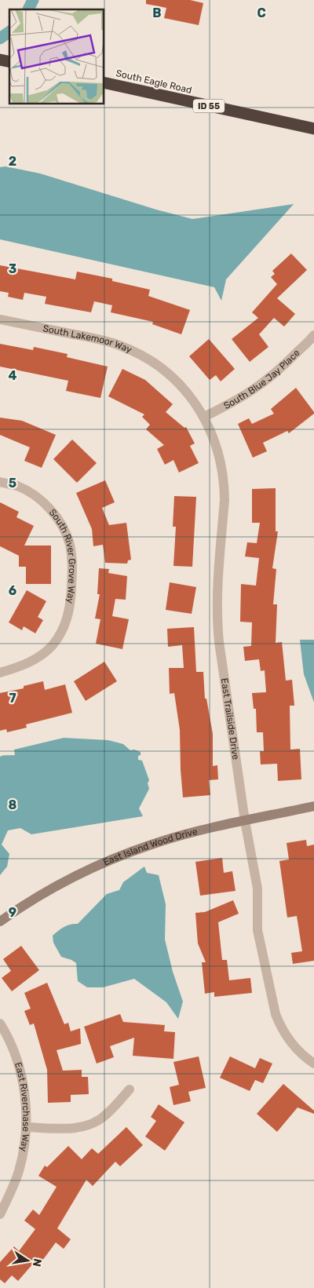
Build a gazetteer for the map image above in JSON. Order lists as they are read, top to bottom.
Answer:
{
  "streets": {
    "highway": ["South Eagle Road", "ID 55"],
    "street": [
      "South Lakemoor Way",
      "South Blue Jay Place",
      "South River Grove Way",
      "East Trailside Drive",
      "East Island Wood Drive",
      "East Riverchase Way"
    ]
  },
  "crossings": [
    ["South Lakemoor Way", "East Trailside Drive"],
    ["South Blue Jay Place", "East Trailside Drive"],
    ["East Trailside Drive", "East Island Wood Drive"]
  ],
  "north": "right",
  "grid": {
    "columns": ["B", "C"],
    "rows": [
      "2",
      "3",
      "4",
      "5",
      "6",
      "7",
      "8",
      "9"
    ]
  }
}
